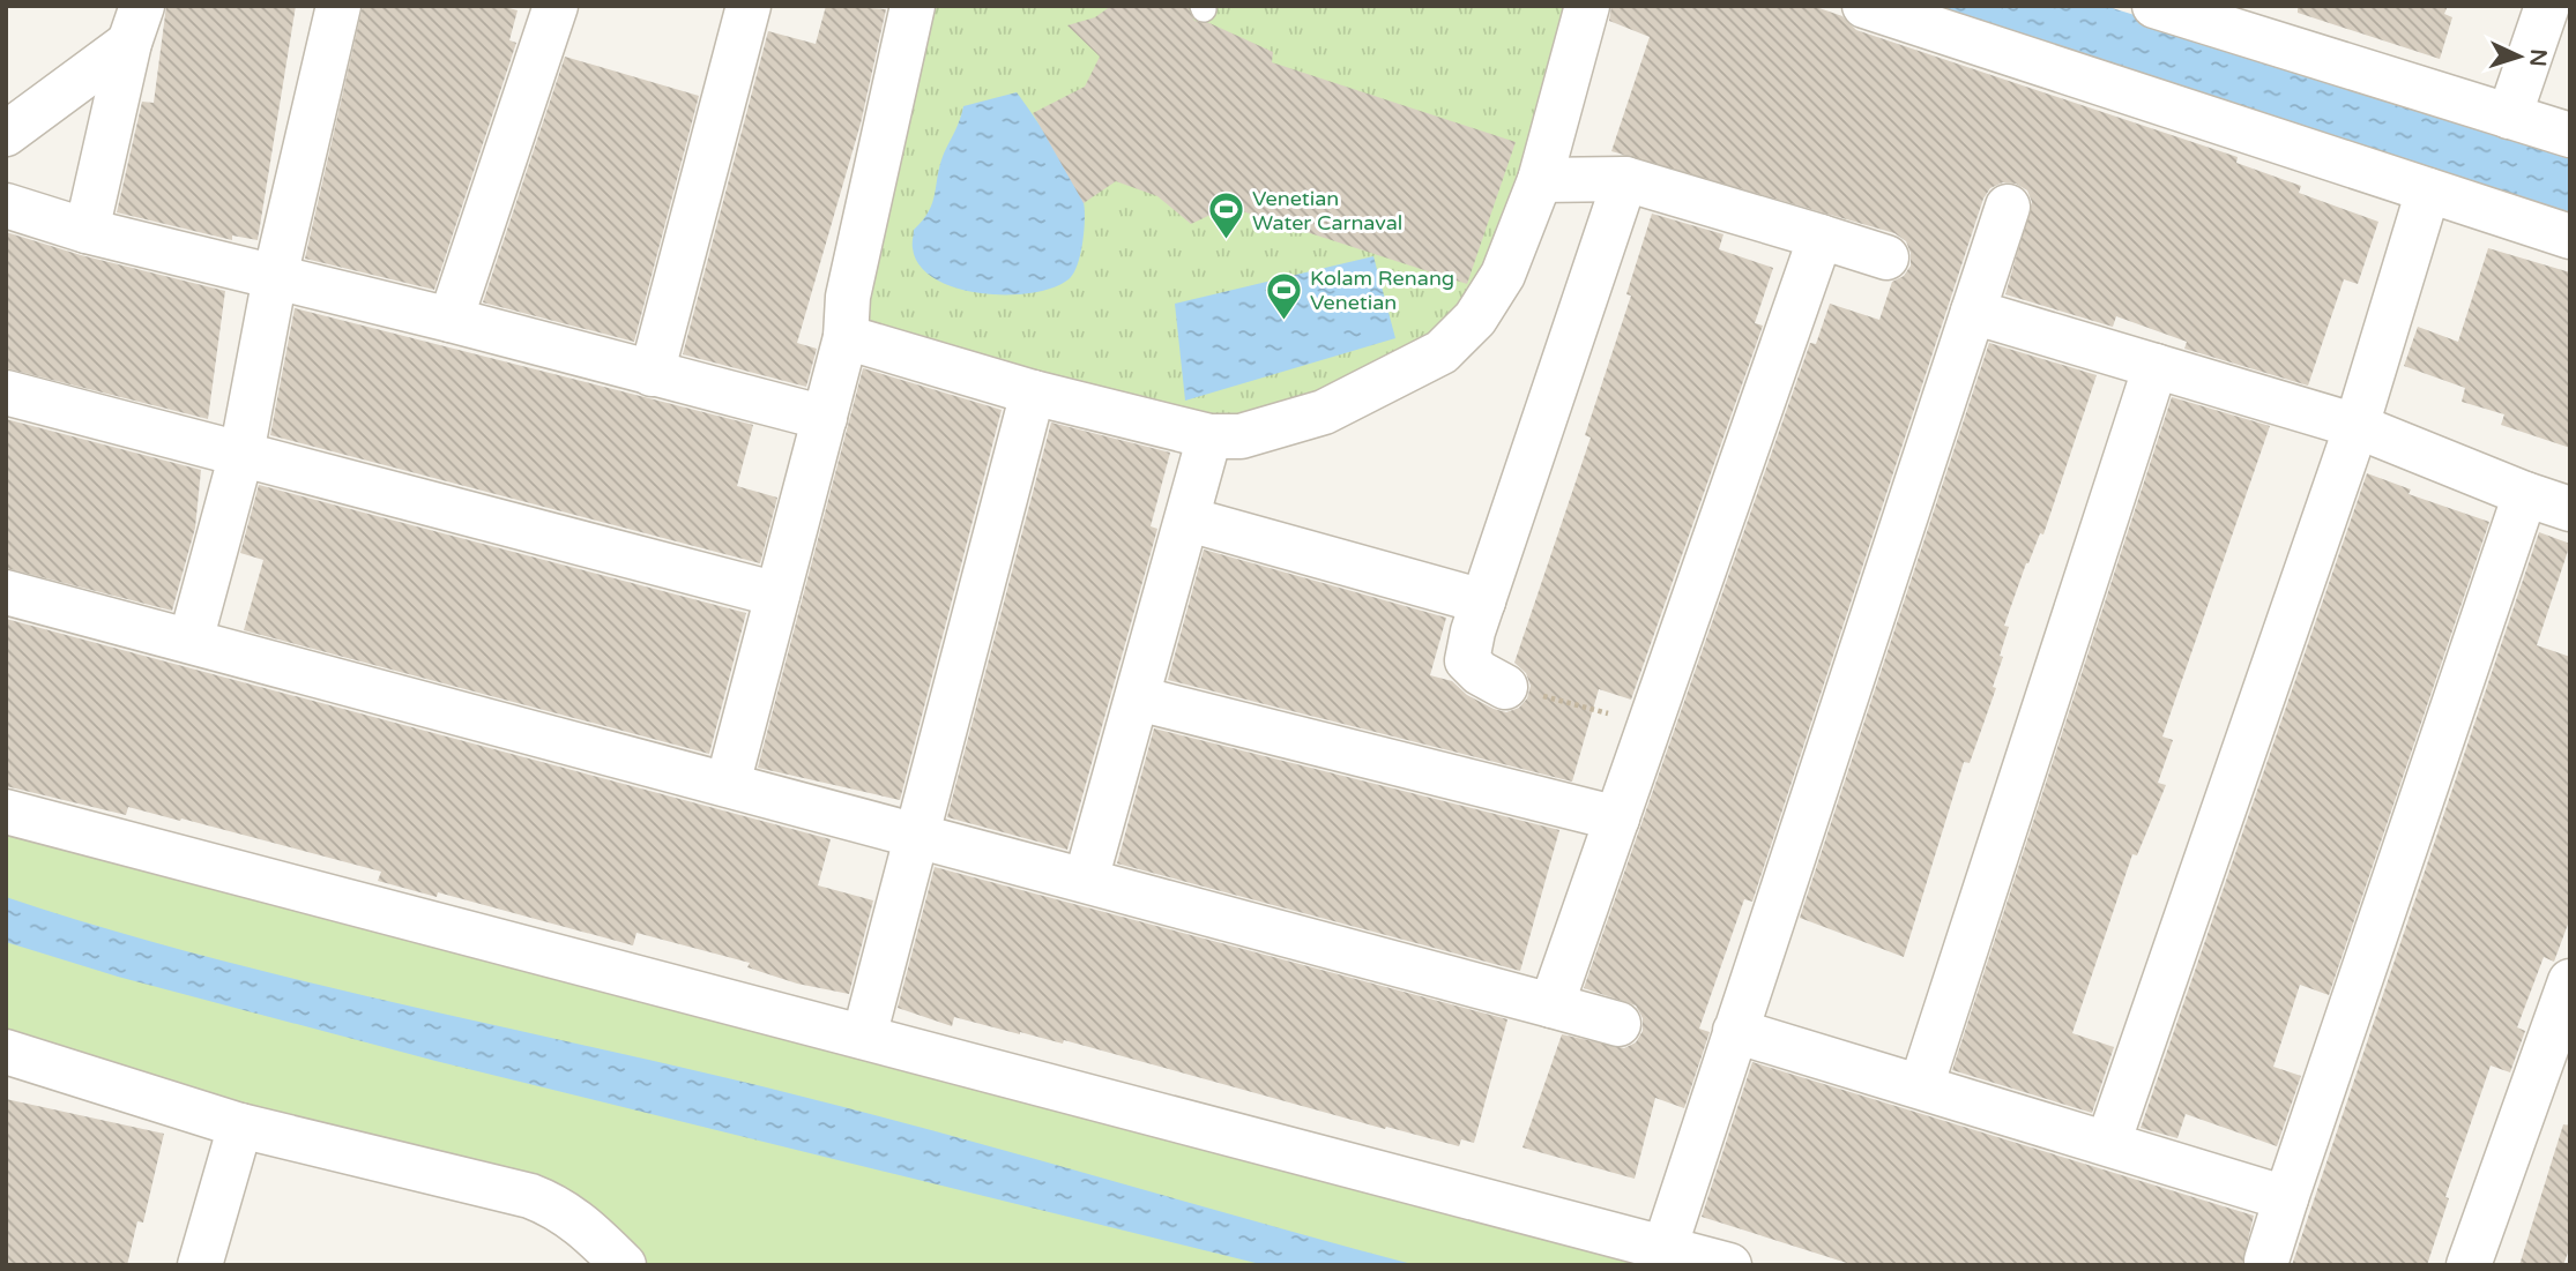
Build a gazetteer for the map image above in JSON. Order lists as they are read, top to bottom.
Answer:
{
  "places": {
    "sports": ["Venetian Water Carnaval", "Kolam Renang Venetian"]
  },
  "north": "right"
}
